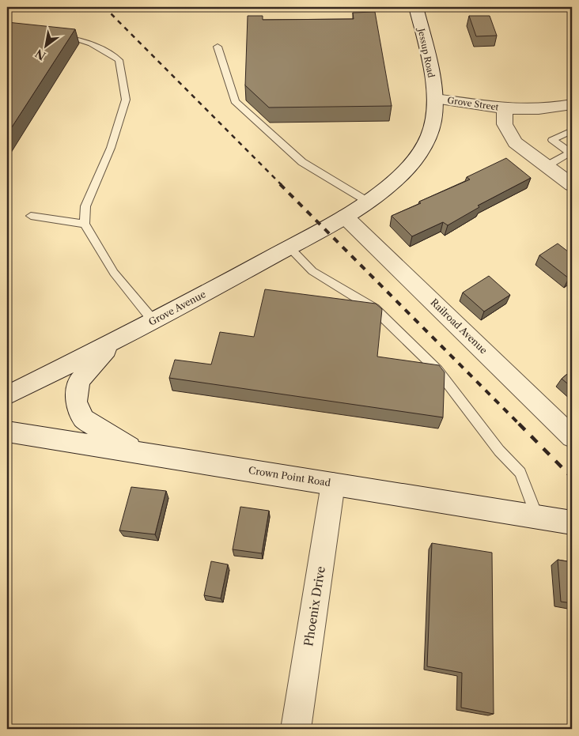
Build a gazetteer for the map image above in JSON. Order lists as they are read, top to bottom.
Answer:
{
  "streets": {
    "main road": [
      "Jessup Road",
      "Grove Street",
      "Grove Avenue",
      "Railroad Avenue",
      "Crown Point Road",
      "Phoenix Drive"
    ]
  },
  "crossings": [
    ["Jessup Road", "Grove Street"],
    ["Grove Street", "Grove Avenue"],
    ["Grove Street", "Railroad Avenue"],
    ["Grove Avenue", "Railroad Avenue"],
    ["Crown Point Road", "Phoenix Drive"]
  ],
  "north": "bottom left"
}
